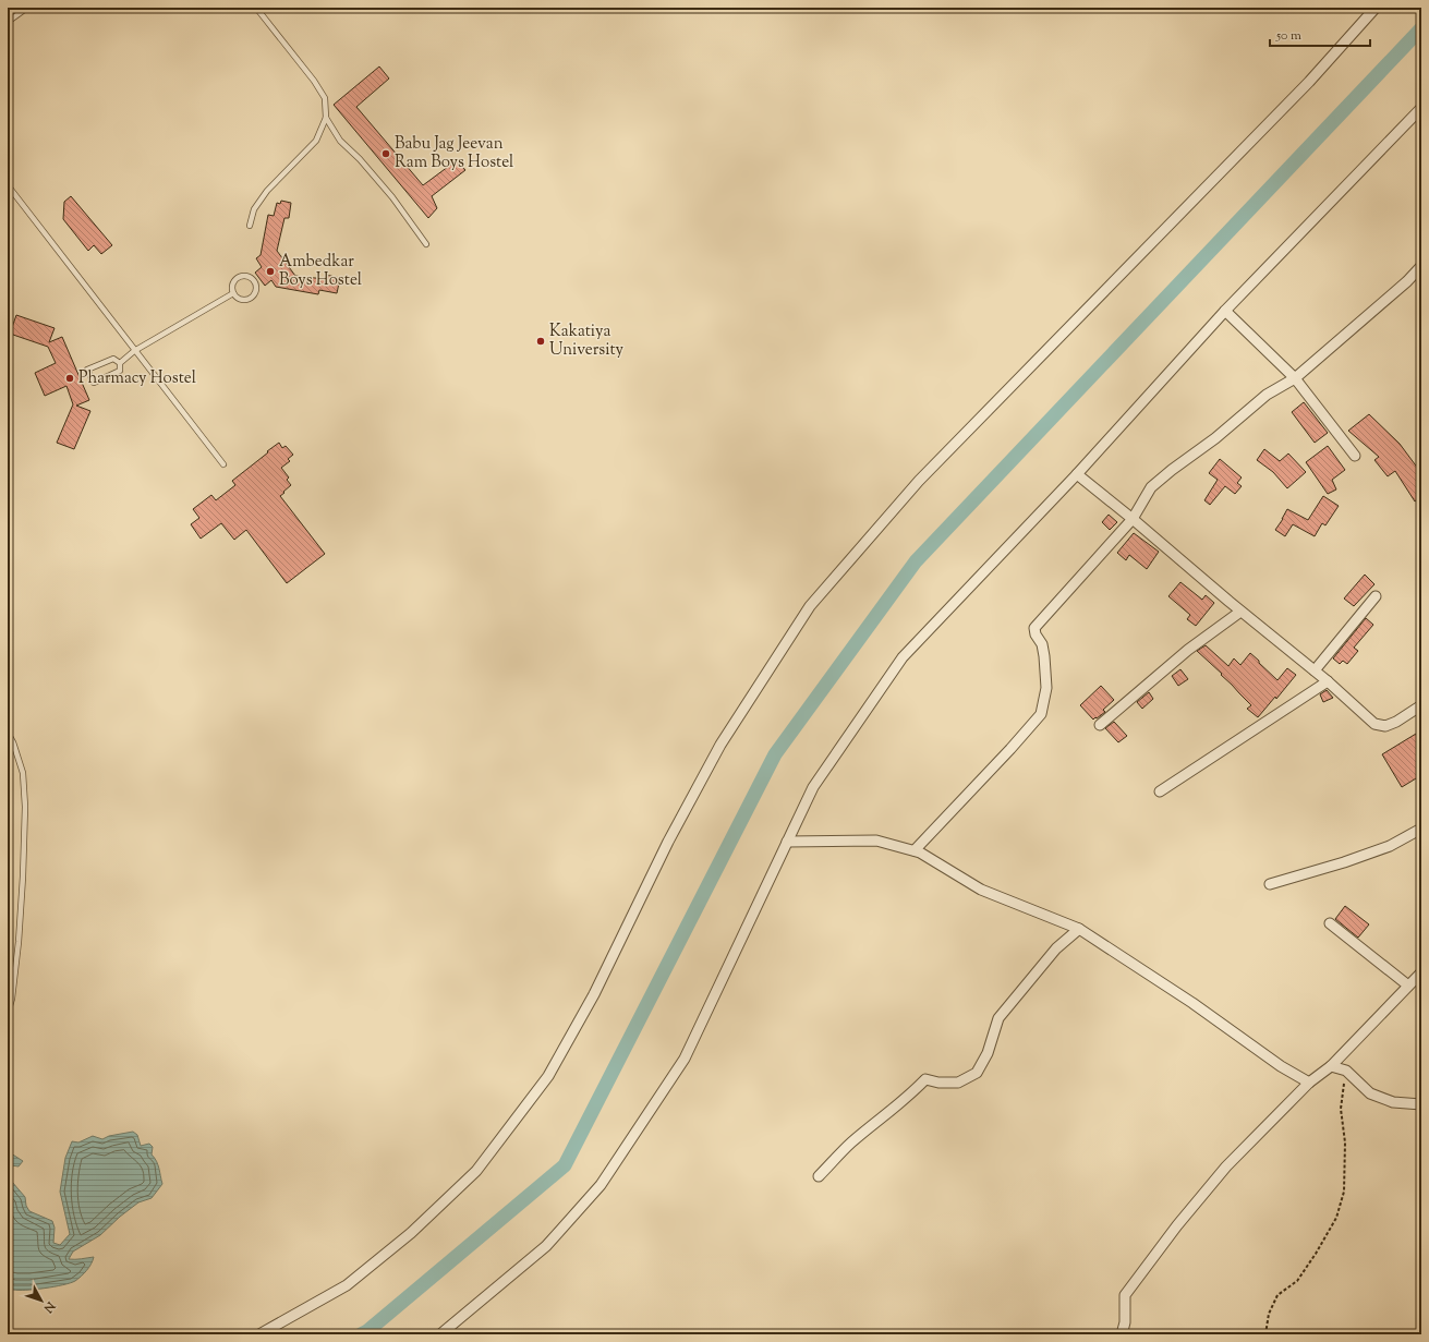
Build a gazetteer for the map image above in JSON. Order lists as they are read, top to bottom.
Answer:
{
  "places": [
    "Babu Jag Jeevan Ram Boys Hostel",
    "Ambedkar Boys Hostel",
    "Kakatiya University",
    "Pharmacy Hostel"
  ],
  "scale_bar": "50 m",
  "north": "bottom right"
}
